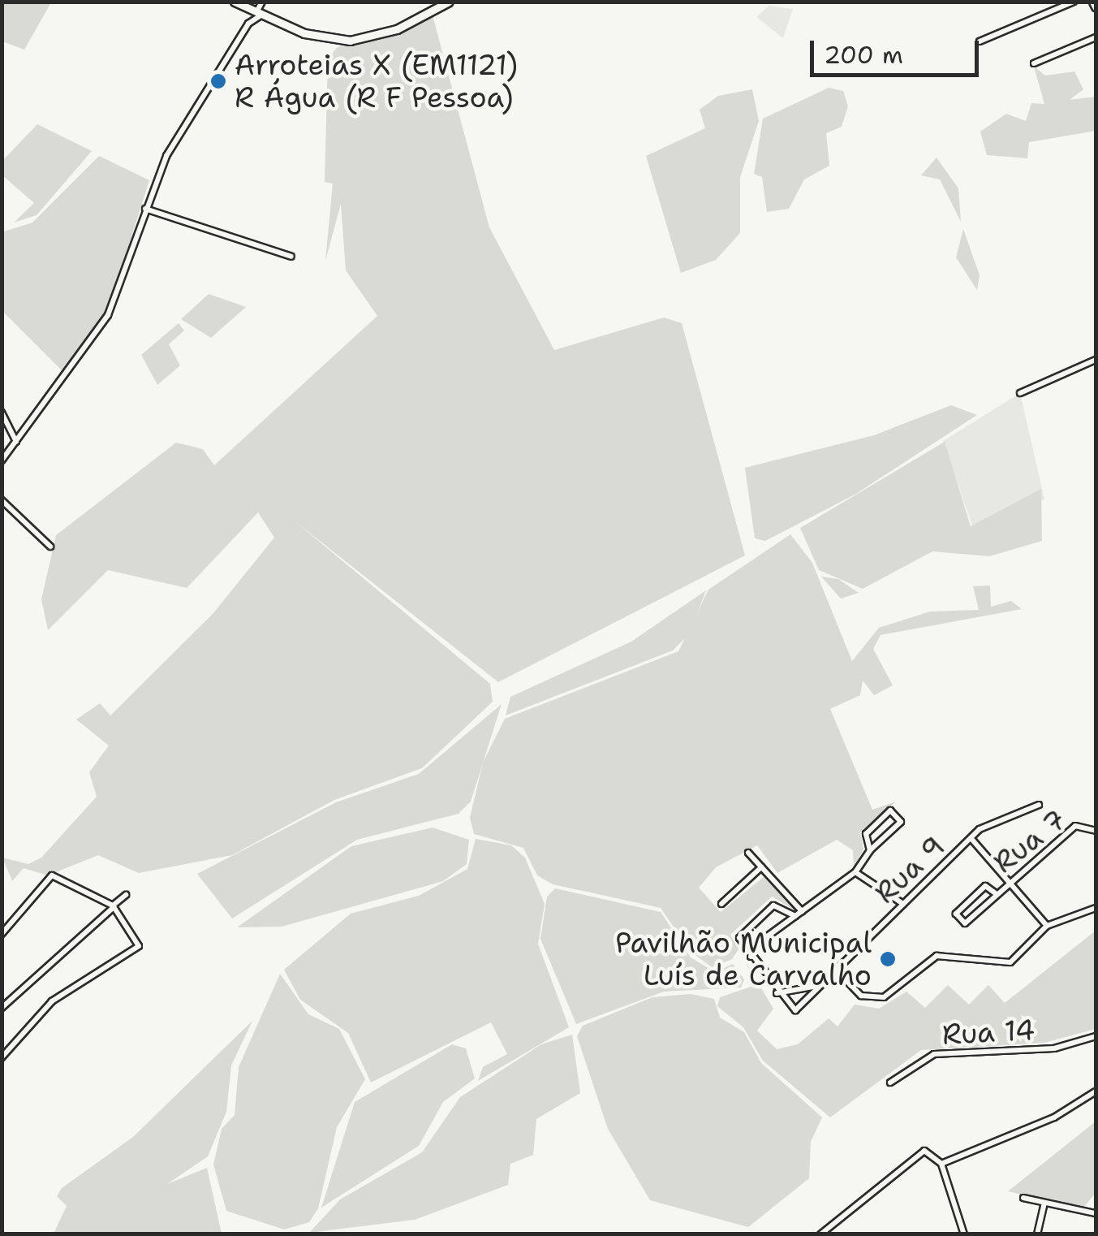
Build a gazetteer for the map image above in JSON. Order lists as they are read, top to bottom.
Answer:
{
  "streets": {
    "street": ["Rua 7", "Rua 9", "Rua 14"]
  },
  "places": ["Arroteias X (EM1121) R Água (R F Pessoa)", "Pavilhão Municipal Luís de Carvalho"],
  "scale_bar": "200 m"
}
